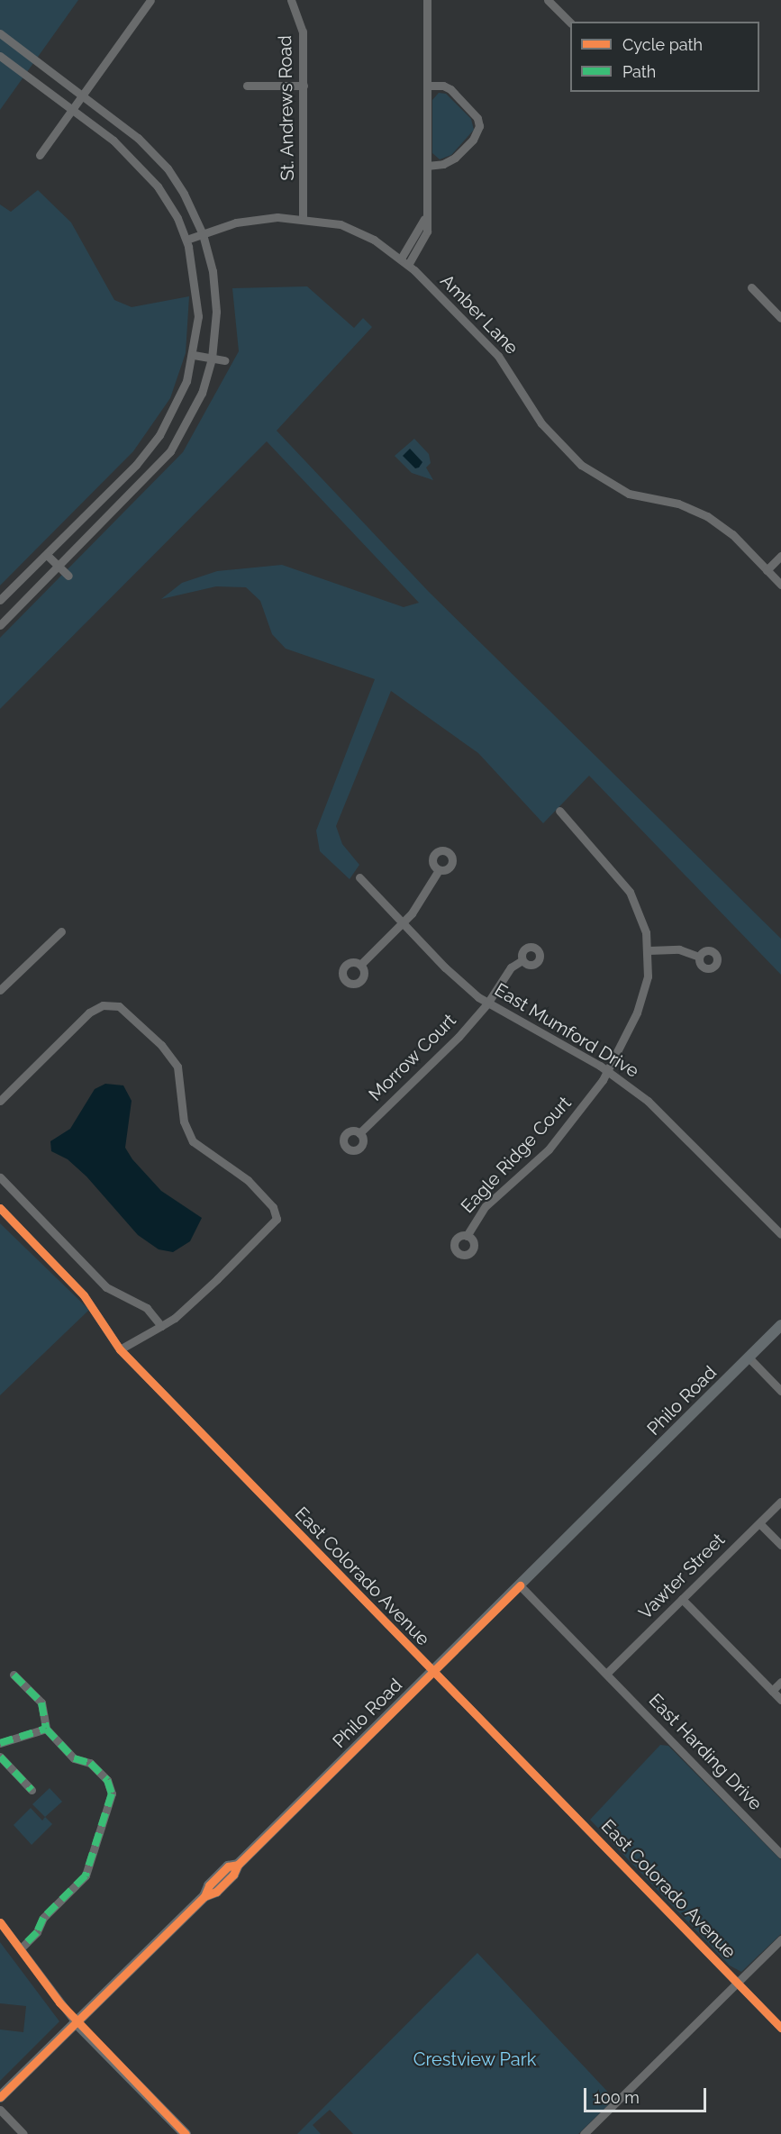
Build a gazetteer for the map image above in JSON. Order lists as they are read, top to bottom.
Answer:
{
  "streets": {
    "main road": ["Philo Road"],
    "street": [
      "St. Andrews Road",
      "Amber Lane",
      "East Mumford Drive",
      "Morrow Court",
      "Eagle Ridge Court",
      "East Colorado Avenue",
      "Vawter Street",
      "East Harding Drive"
    ]
  },
  "crossings": [
    ["St. Andrews Road", "Amber Lane"],
    ["East Mumford Drive", "Morrow Court"],
    ["East Mumford Drive", "Eagle Ridge Court"],
    ["Philo Road", "East Colorado Avenue"],
    ["Philo Road", "East Harding Drive"],
    ["Vawter Street", "East Harding Drive"]
  ],
  "parks": ["Crestview Park"],
  "legend": ["Cycle path", "Path"],
  "scale_bar": "100 m"
}
